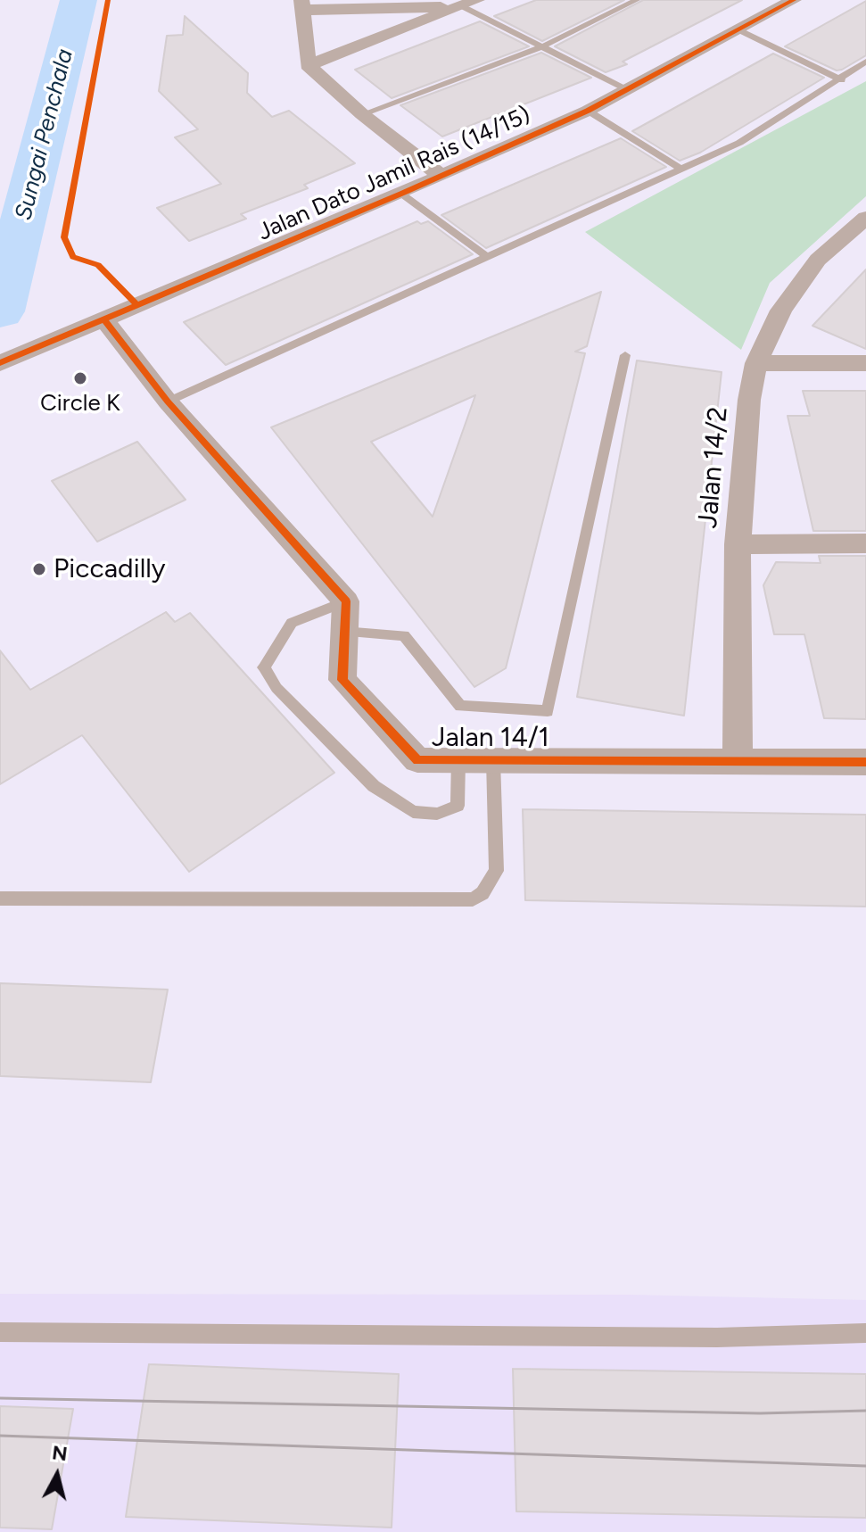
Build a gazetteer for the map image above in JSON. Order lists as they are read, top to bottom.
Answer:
{
  "streets": {
    "street": ["Jalan Dato Jamil Rais (14/15)", "Jalan 14/2", "Jalan 14/1"]
  },
  "crossings": [
    ["Jalan 14/2", "Jalan 14/1"]
  ],
  "water": ["Sungai Penchala"],
  "places": ["Circle K", "Piccadilly"],
  "north": "top"
}
